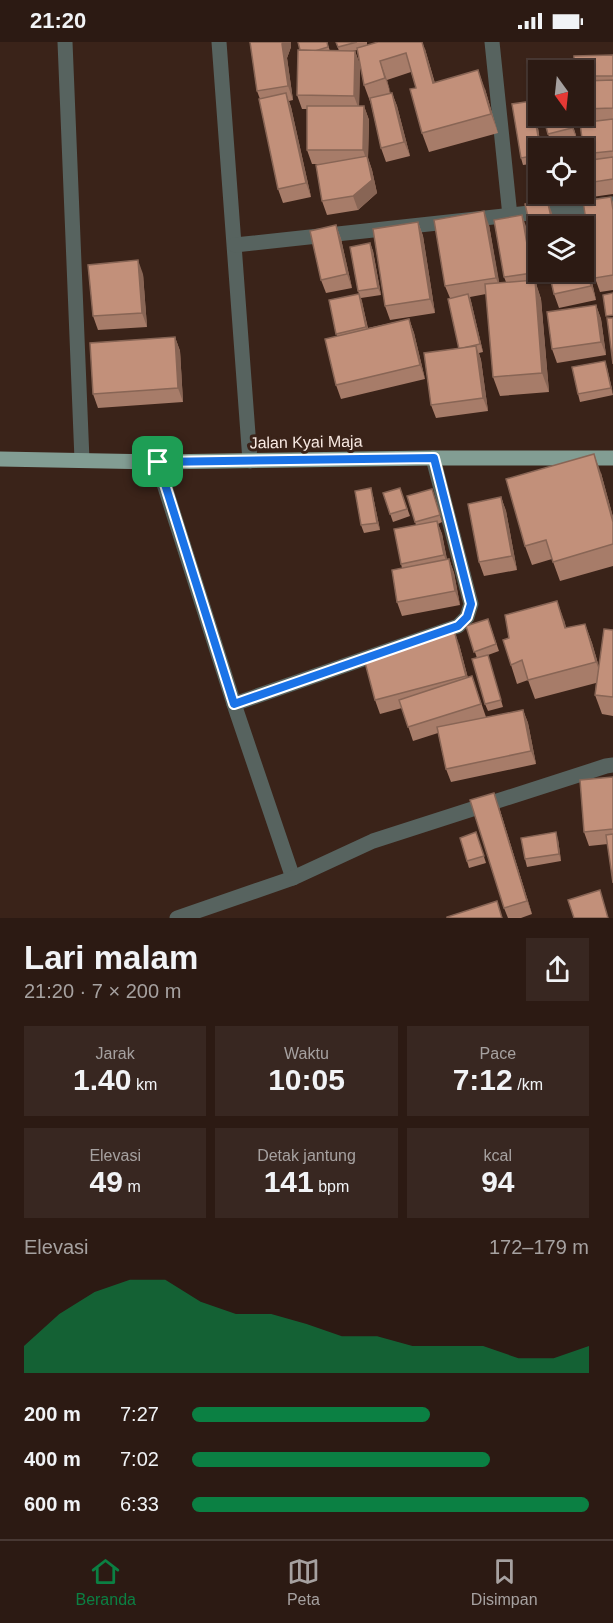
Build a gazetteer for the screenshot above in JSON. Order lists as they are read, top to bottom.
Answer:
{
  "streets": {
    "main road": ["Jalan Kyai Maja"]
  },
  "north": "bottom",
  "page": {
    "status": "21:20",
    "heading": ["Lari malam", "21:20 · 7 × 200 m"],
    "stats": [
      ["Jarak", "1.40 km"],
      ["Waktu", "10:05"],
      ["Pace", "7:12 /km"],
      ["Elevasi", "49 m"],
      ["Detak jantung", "141 bpm"],
      ["kcal", "94"]
    ],
    "chart": ["Elevasi", "172–179 m"],
    "list": [
      {
        "name": "200 m",
        "note": "7:27"
      },
      {
        "name": "400 m",
        "note": "7:02"
      },
      {
        "name": "600 m",
        "note": "6:33"
      }
    ],
    "tabs": ["Beranda", "Peta", "Disimpan"]
  }
}
